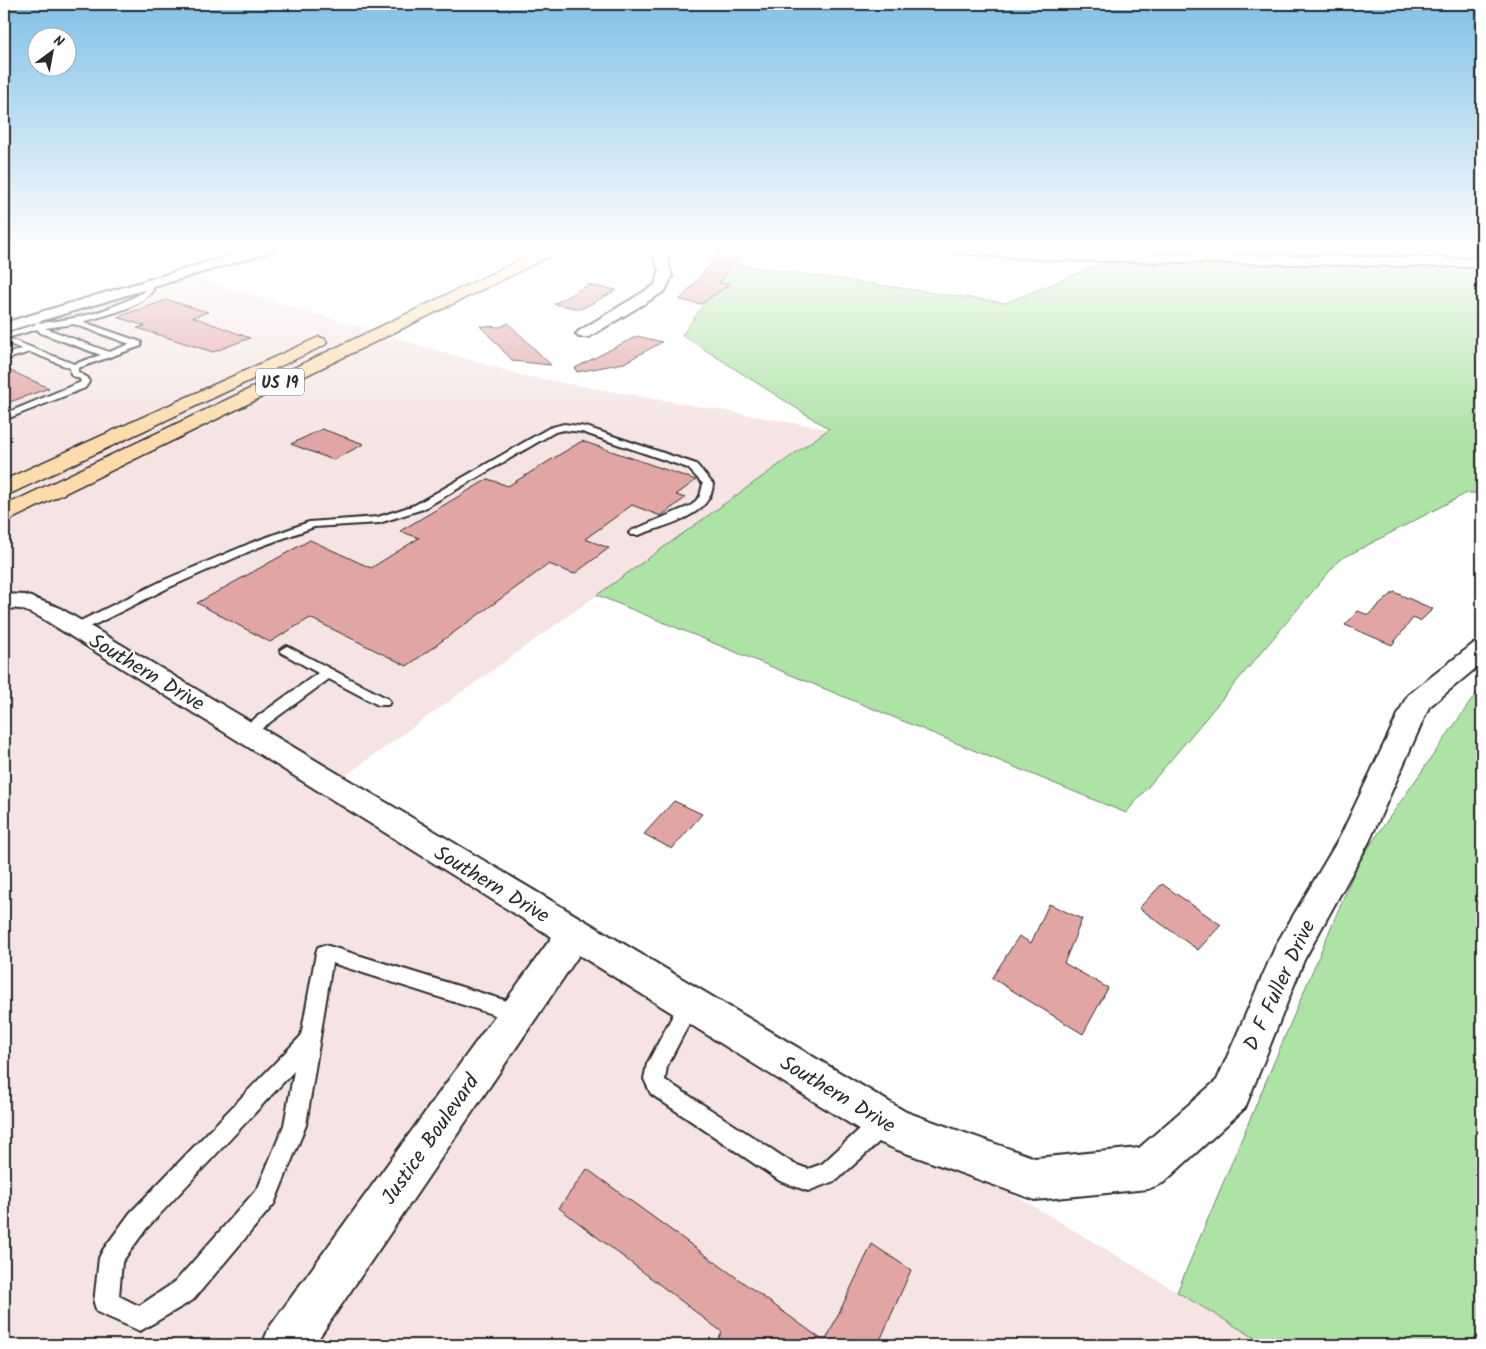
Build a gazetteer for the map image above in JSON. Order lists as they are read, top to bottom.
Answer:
{
  "streets": {
    "highway": ["US 19"],
    "street": ["Southern Drive", "D F Fuller Drive", "Justice Boulevard"]
  },
  "crossings": [
    ["Southern Drive", "D F Fuller Drive"],
    ["Southern Drive", "Justice Boulevard"]
  ],
  "north": "top right"
}
